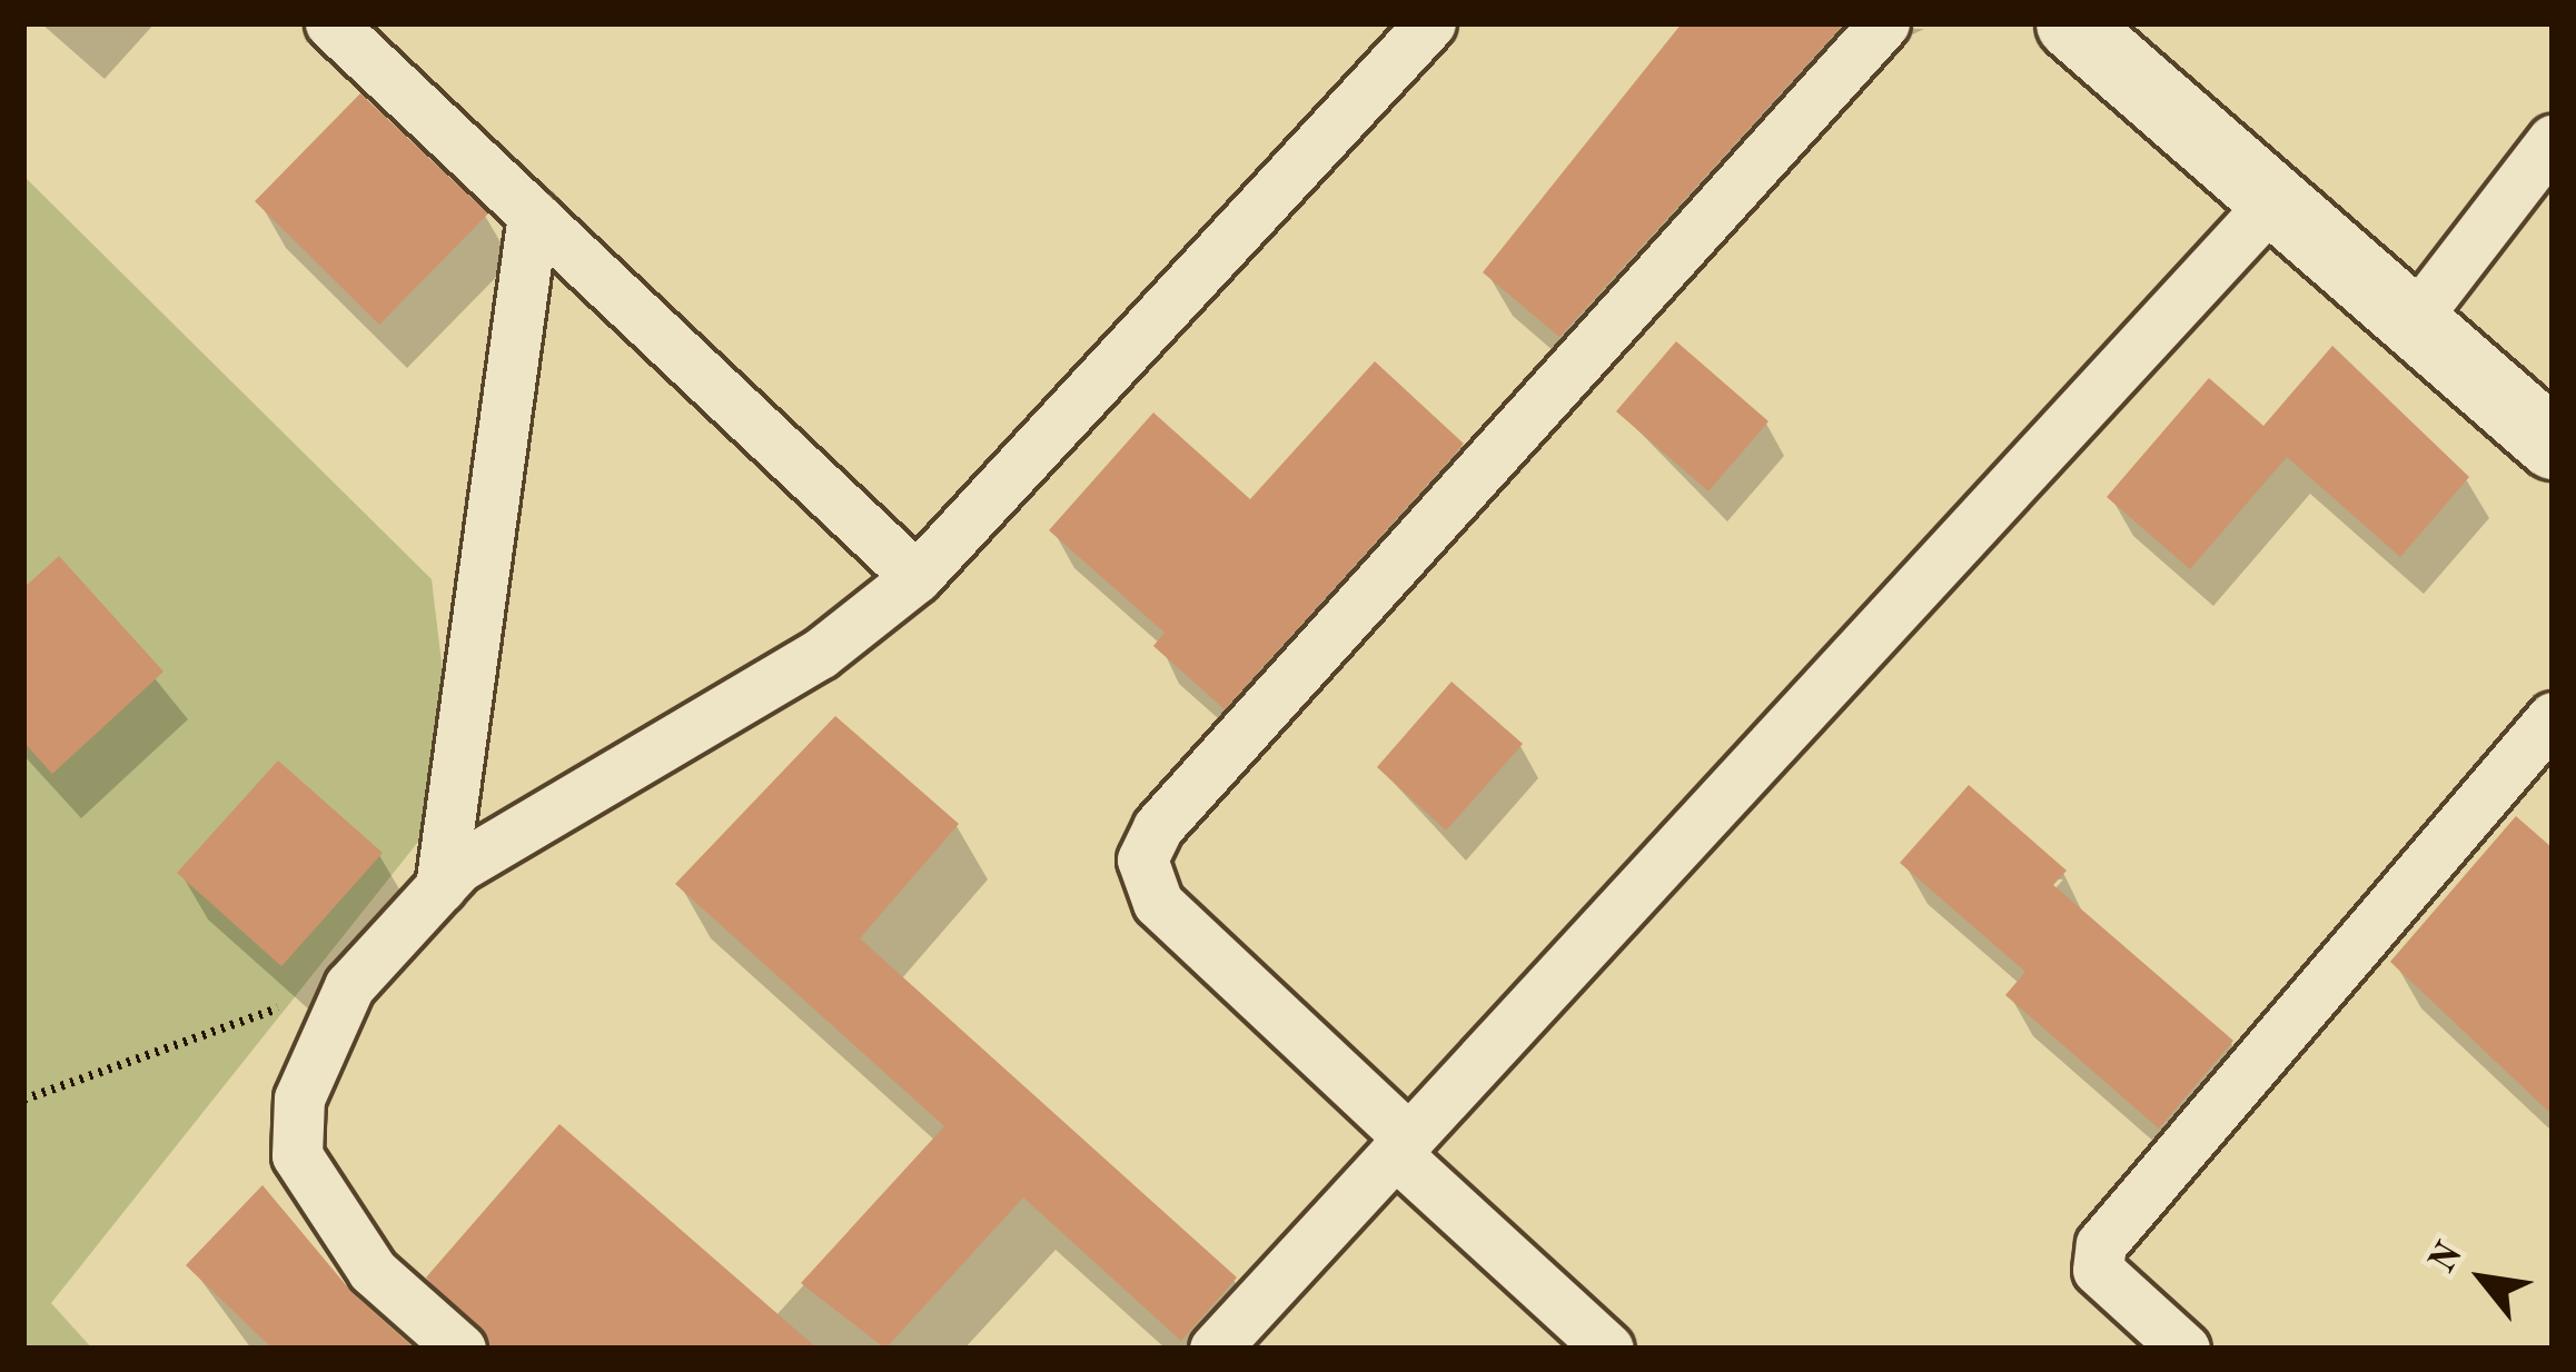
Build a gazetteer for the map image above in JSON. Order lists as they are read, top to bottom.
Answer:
{
  "north": "top left"
}
